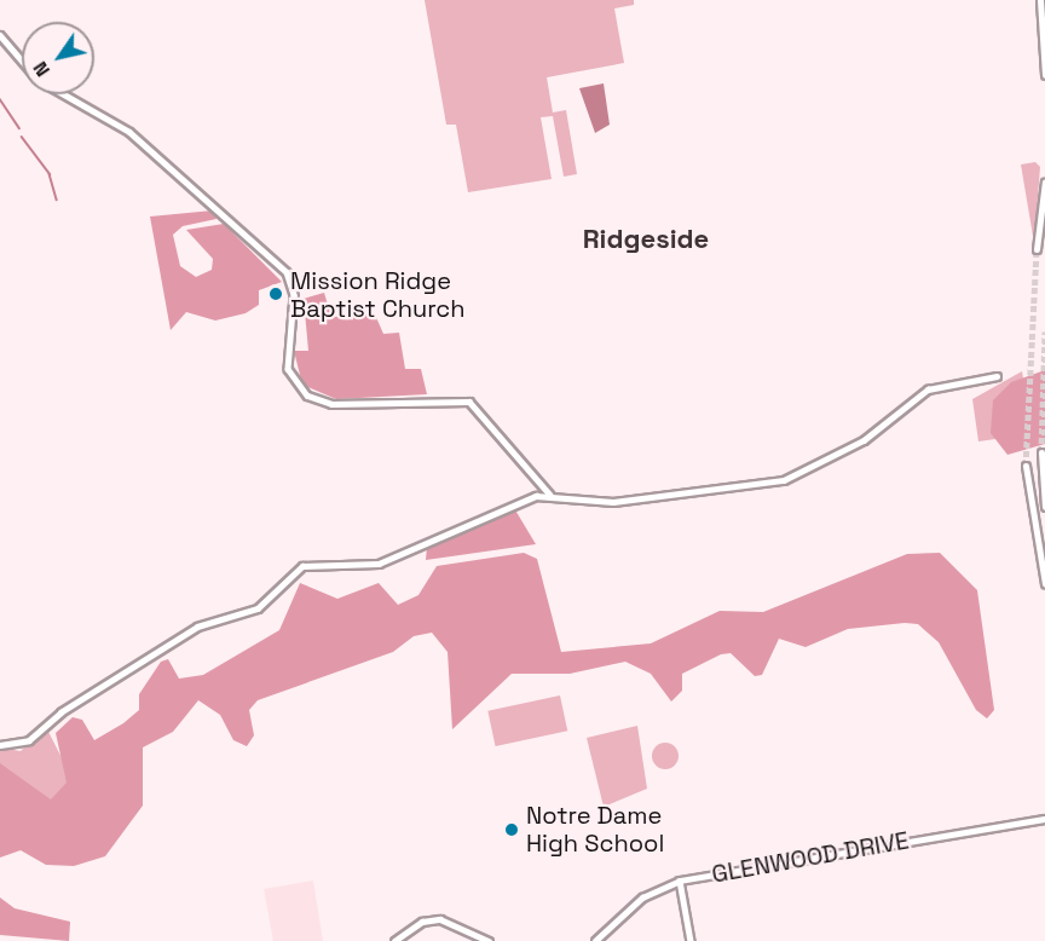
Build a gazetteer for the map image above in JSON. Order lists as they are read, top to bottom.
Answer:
{
  "streets": {
    "street": ["GLENWOOD DRIVE"]
  },
  "districts": ["Ridgeside"],
  "places": ["Mission Ridge Baptist Church", "Notre Dame High School"],
  "north": "bottom left"
}
